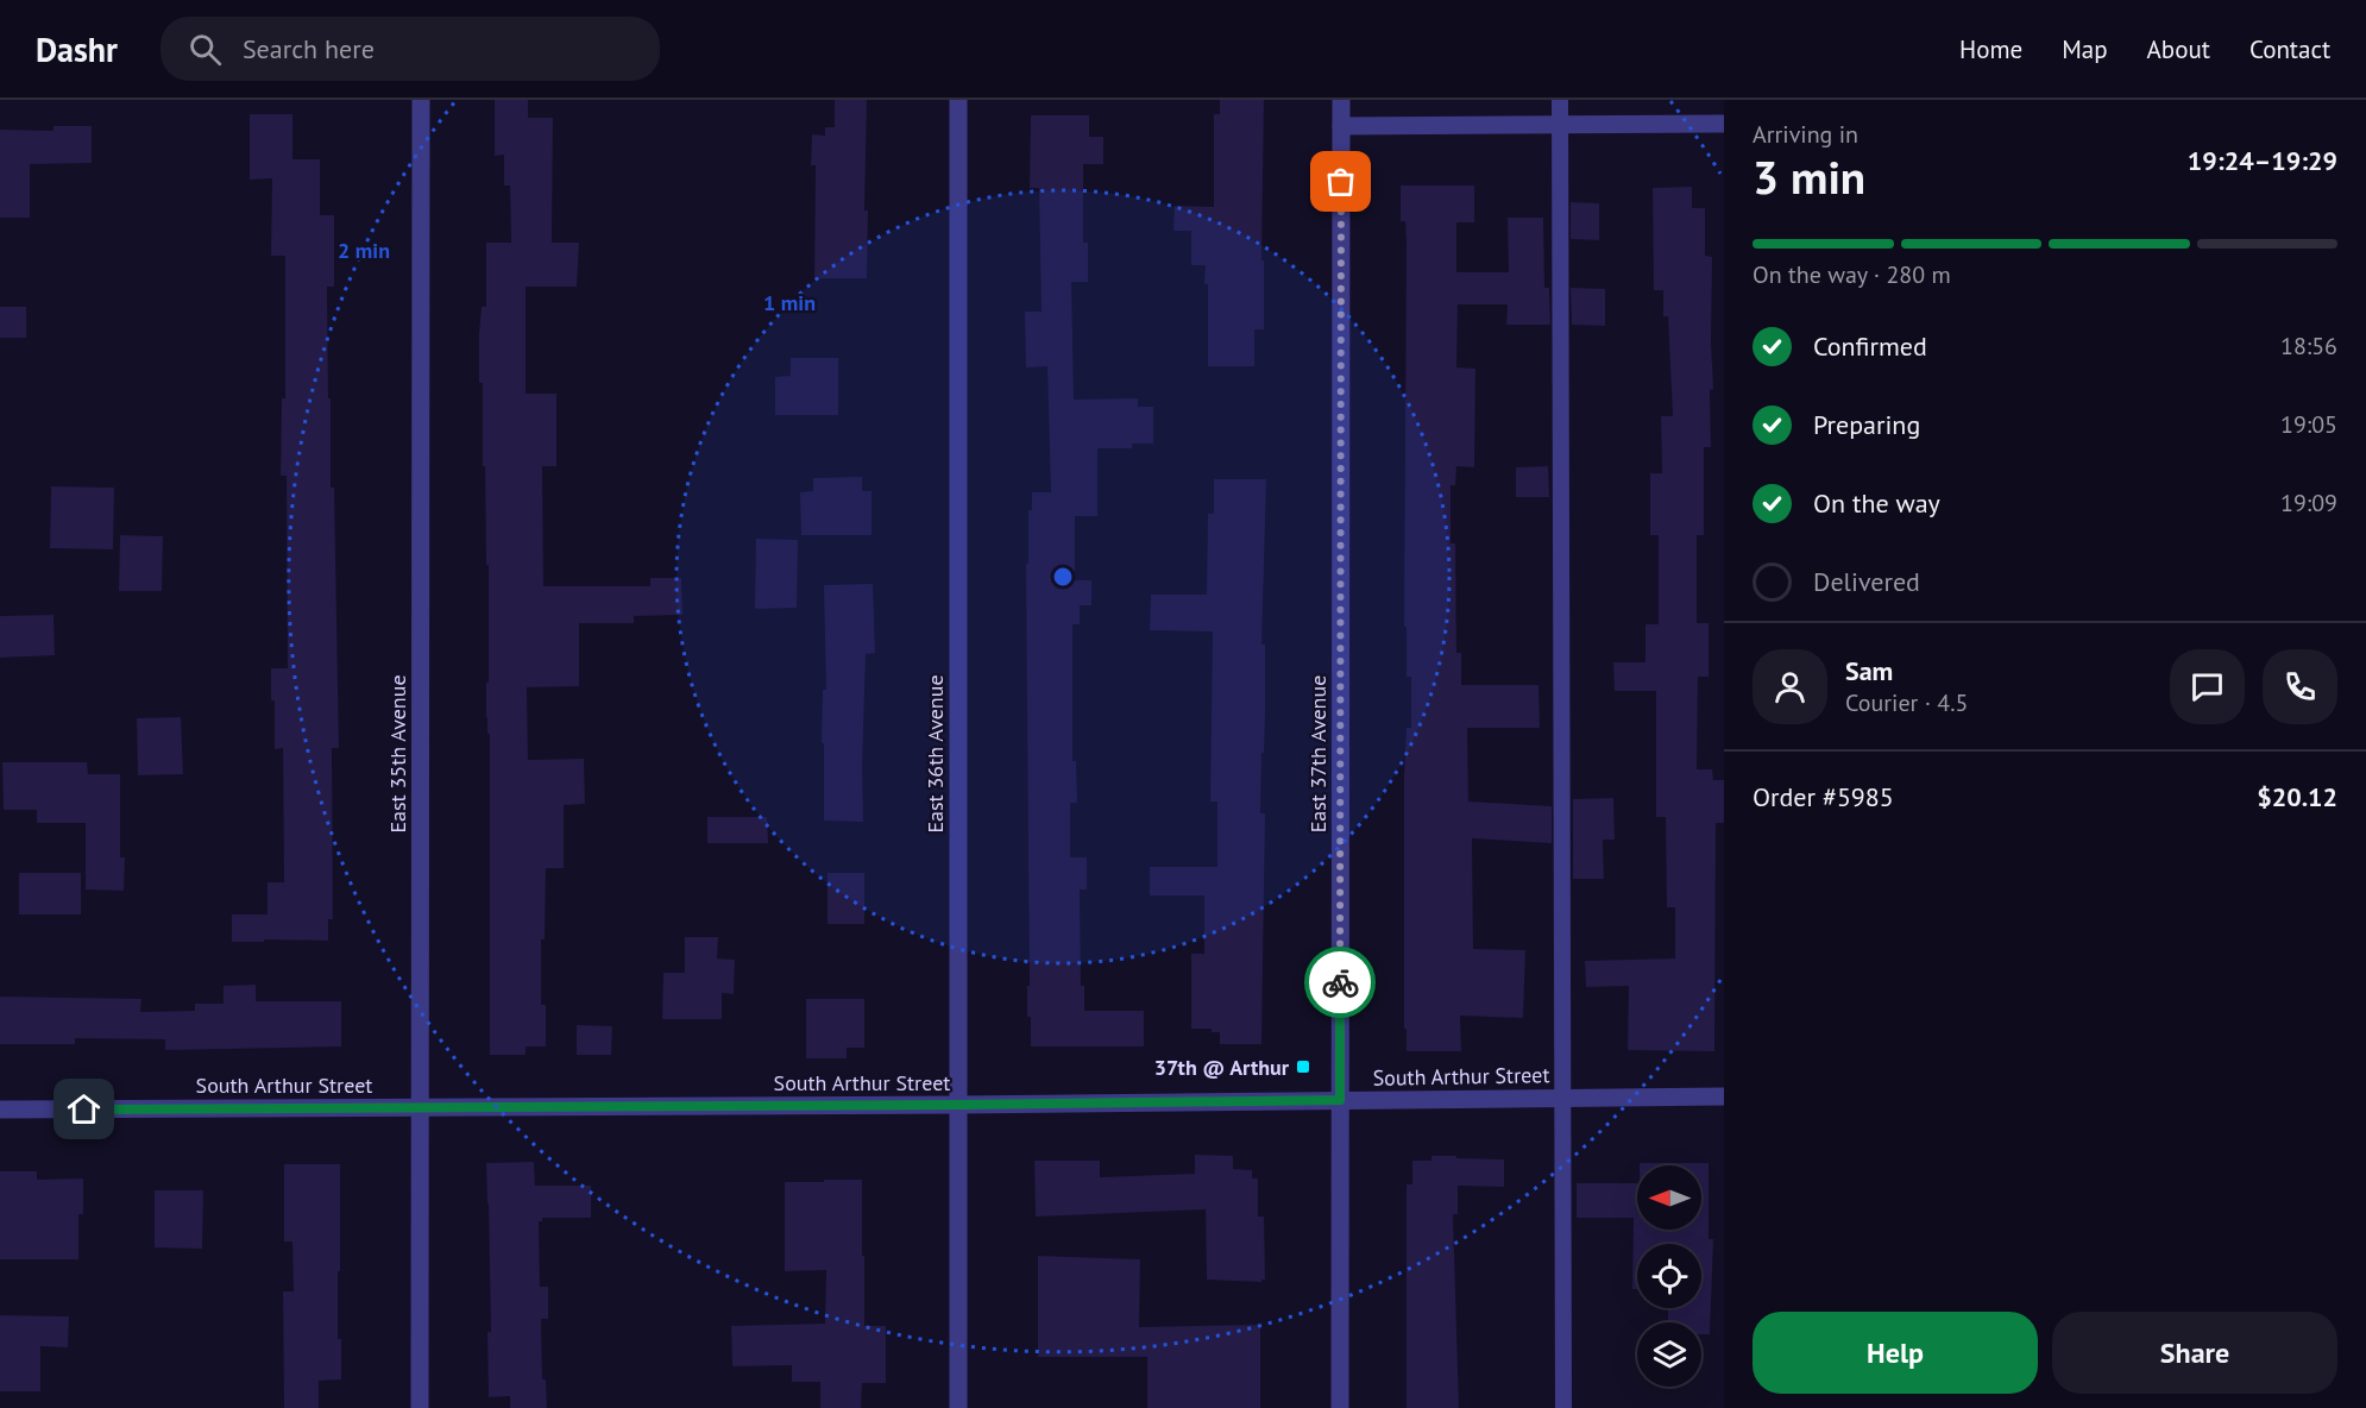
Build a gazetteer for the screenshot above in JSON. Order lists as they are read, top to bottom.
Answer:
{
  "streets": {
    "street": [
      "East 35th Avenue",
      "East 36th Avenue",
      "East 37th Avenue",
      "South Arthur Street"
    ]
  },
  "crossings": [
    ["East 35th Avenue", "South Arthur Street"],
    ["East 36th Avenue", "South Arthur Street"],
    ["East 37th Avenue", "South Arthur Street"]
  ],
  "places": {
    "transit": ["37th @ Arthur"]
  },
  "north": "left",
  "page": {
    "header": "Dashr",
    "search": "Search here",
    "nav": [
      "Home",
      "Map",
      "About",
      "Contact"
    ],
    "heading": ["3 min", "Arriving in", "19:24–19:29"],
    "panel": [
      "Sam",
      "Courier · 4.5",
      "Order #5985",
      "$20.12"
    ],
    "bar": "On the way · 280 m",
    "list": [
      ["Confirmed", "18:56"],
      ["Preparing", "19:05"],
      ["On the way", "19:09"],
      "Delivered"
    ],
    "buttons": ["Help", "Share"]
  },
  "rings": ["2 min", "1 min"]
}
